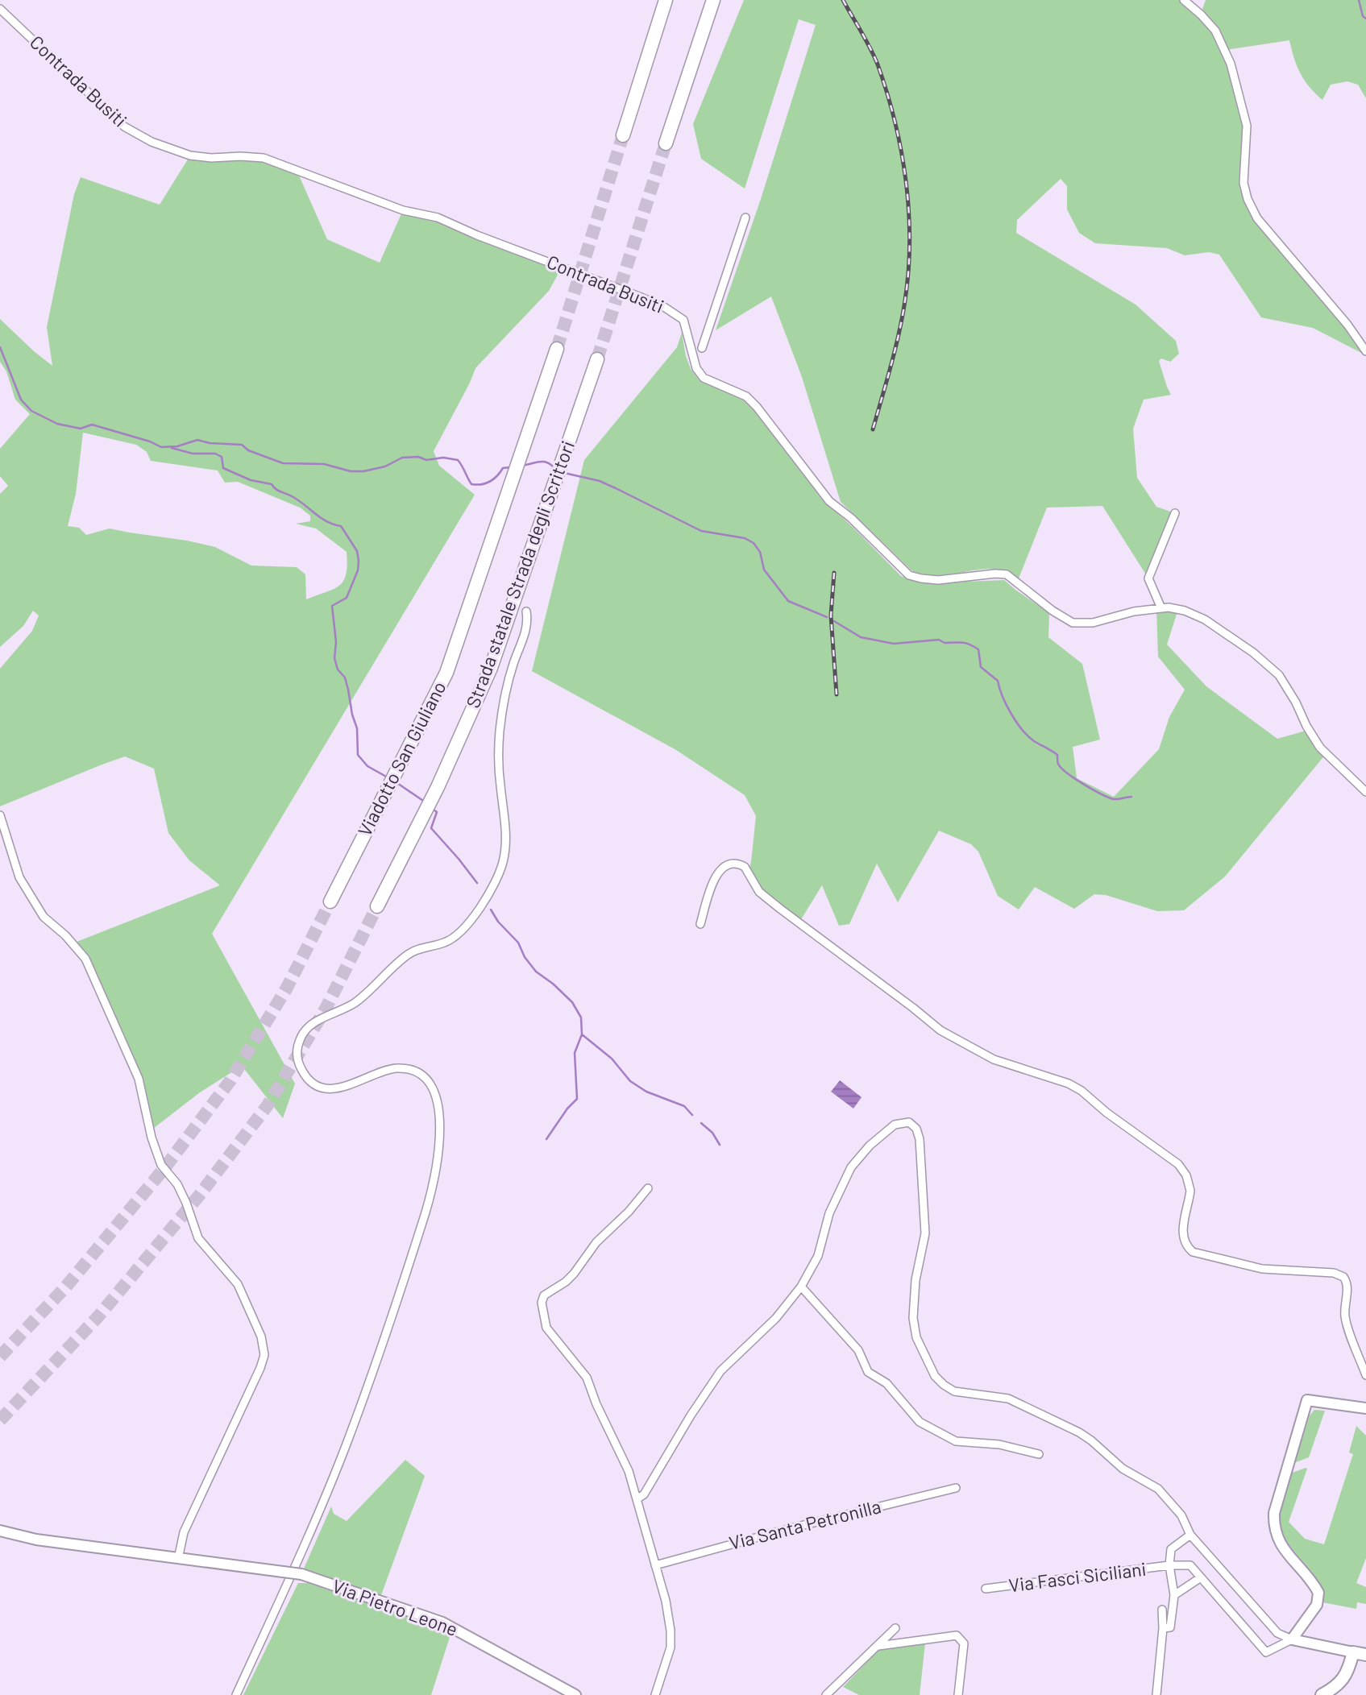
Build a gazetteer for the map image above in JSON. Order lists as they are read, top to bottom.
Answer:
{
  "streets": {
    "highway": ["Strada statale Strada degli Scrittori", "Viadotto San Giuliano"],
    "main road": ["Via Pietro Leone"],
    "street": ["Contrada Busiti", "Via Santa Petronilla", "Via Fasci Siciliani"]
  },
  "crossings": [
    ["Strada statale Strada degli Scrittori", "Viadotto San Giuliano"]
  ]
}
